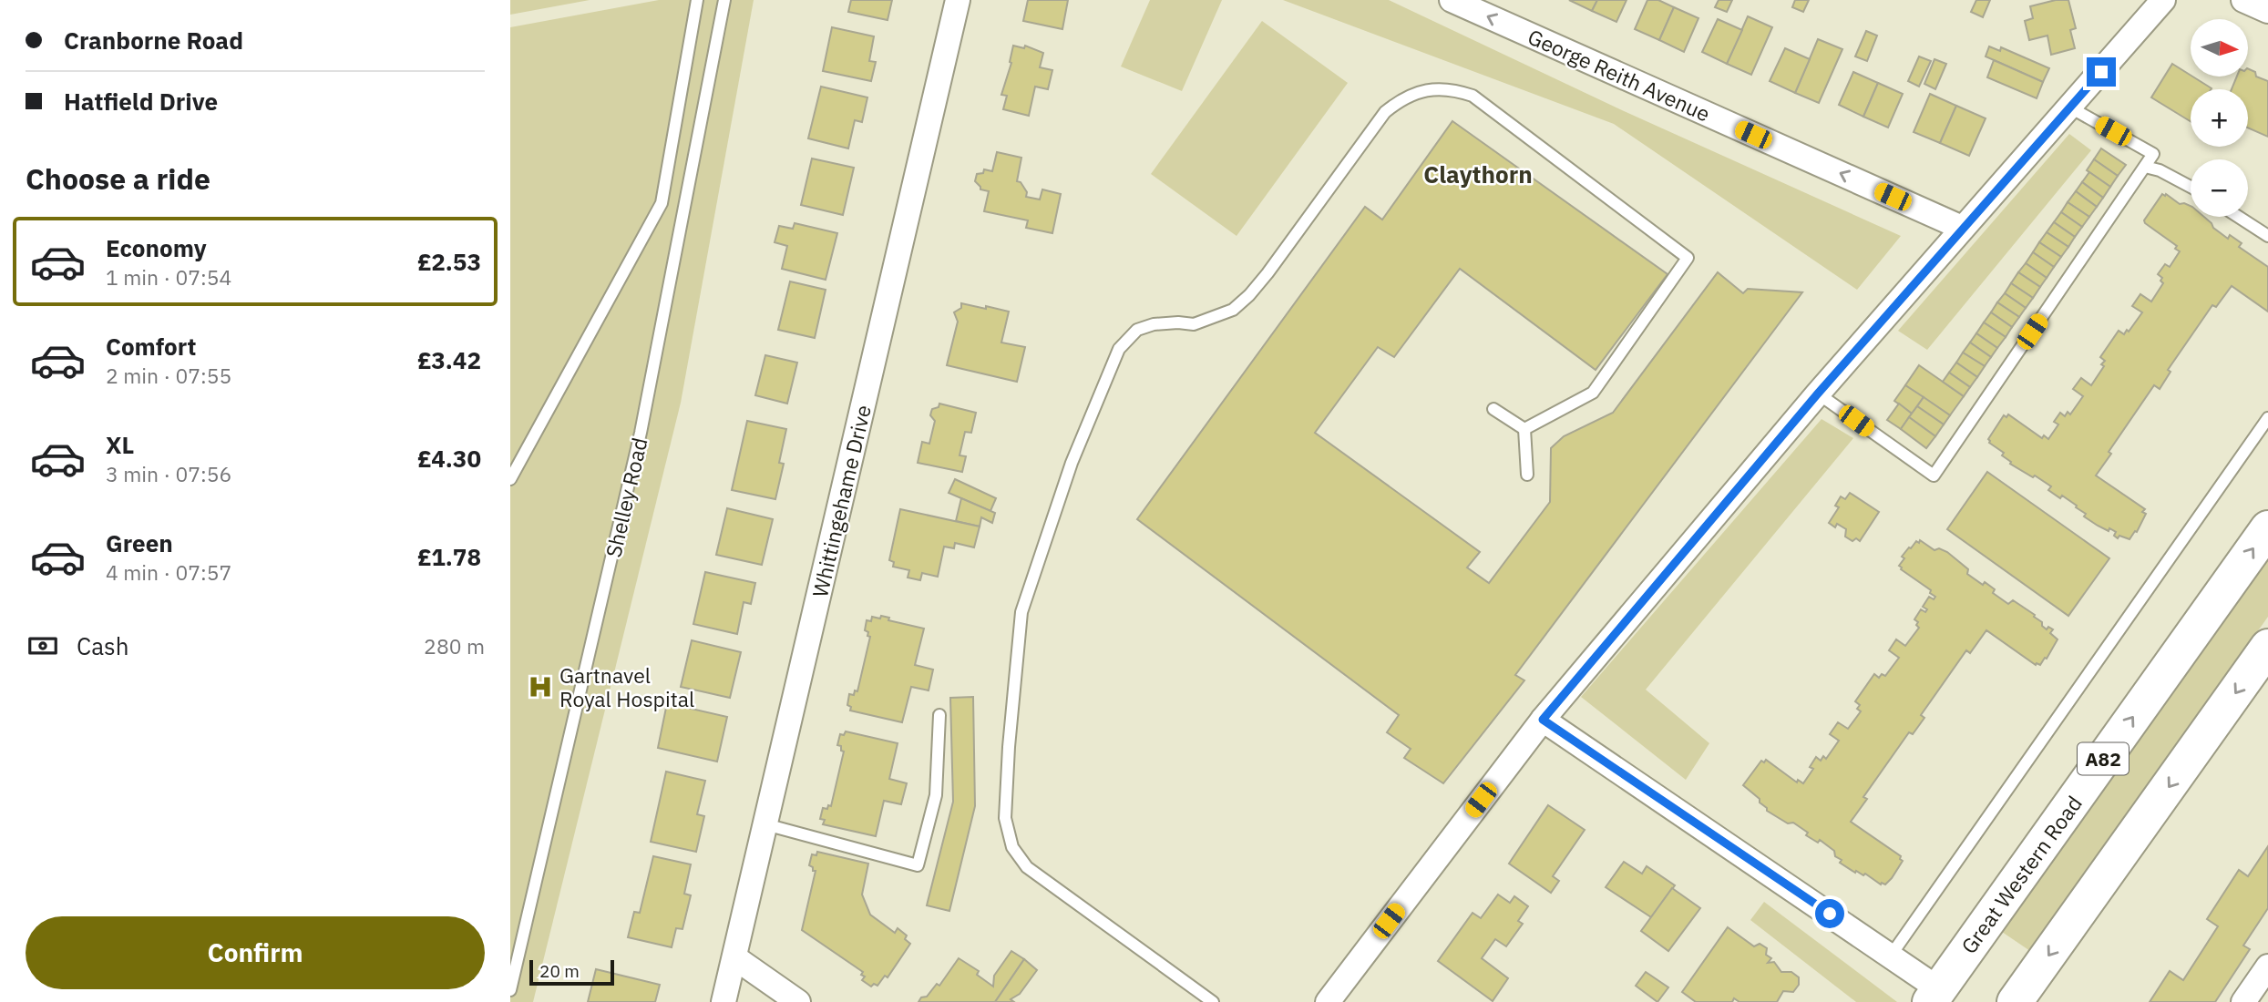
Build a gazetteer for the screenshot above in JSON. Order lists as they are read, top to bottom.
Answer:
{
  "streets": {
    "main road": ["A82", "Great Western Road"],
    "street": ["George Reith Avenue", "Whittingehame Drive"],
    "lane": ["Shelley Road"]
  },
  "one_way": ["George Reith Avenue"],
  "districts": ["Claythorn"],
  "places": {
    "hospital": ["Gartnavel Royal Hospital"]
  },
  "scale_bar": "20 m",
  "north": "right",
  "page": {
    "banner": ["Cranborne Road", "Hatfield Drive"],
    "map_buttons": ["+", "−"],
    "heading": "Choose a ride",
    "list": [
      {
        "name": "Economy",
        "note": "1 min · 07:54",
        "value": "£2.53"
      },
      {
        "name": "Comfort",
        "note": "2 min · 07:55",
        "value": "£3.42"
      },
      {
        "name": "XL",
        "note": "3 min · 07:56",
        "value": "£4.30"
      },
      {
        "name": "Green",
        "note": "4 min · 07:57",
        "value": "£1.78"
      }
    ],
    "pay": ["Cash", "280 m"],
    "buttons": "Confirm",
    "scale": "20 m"
  }
}
